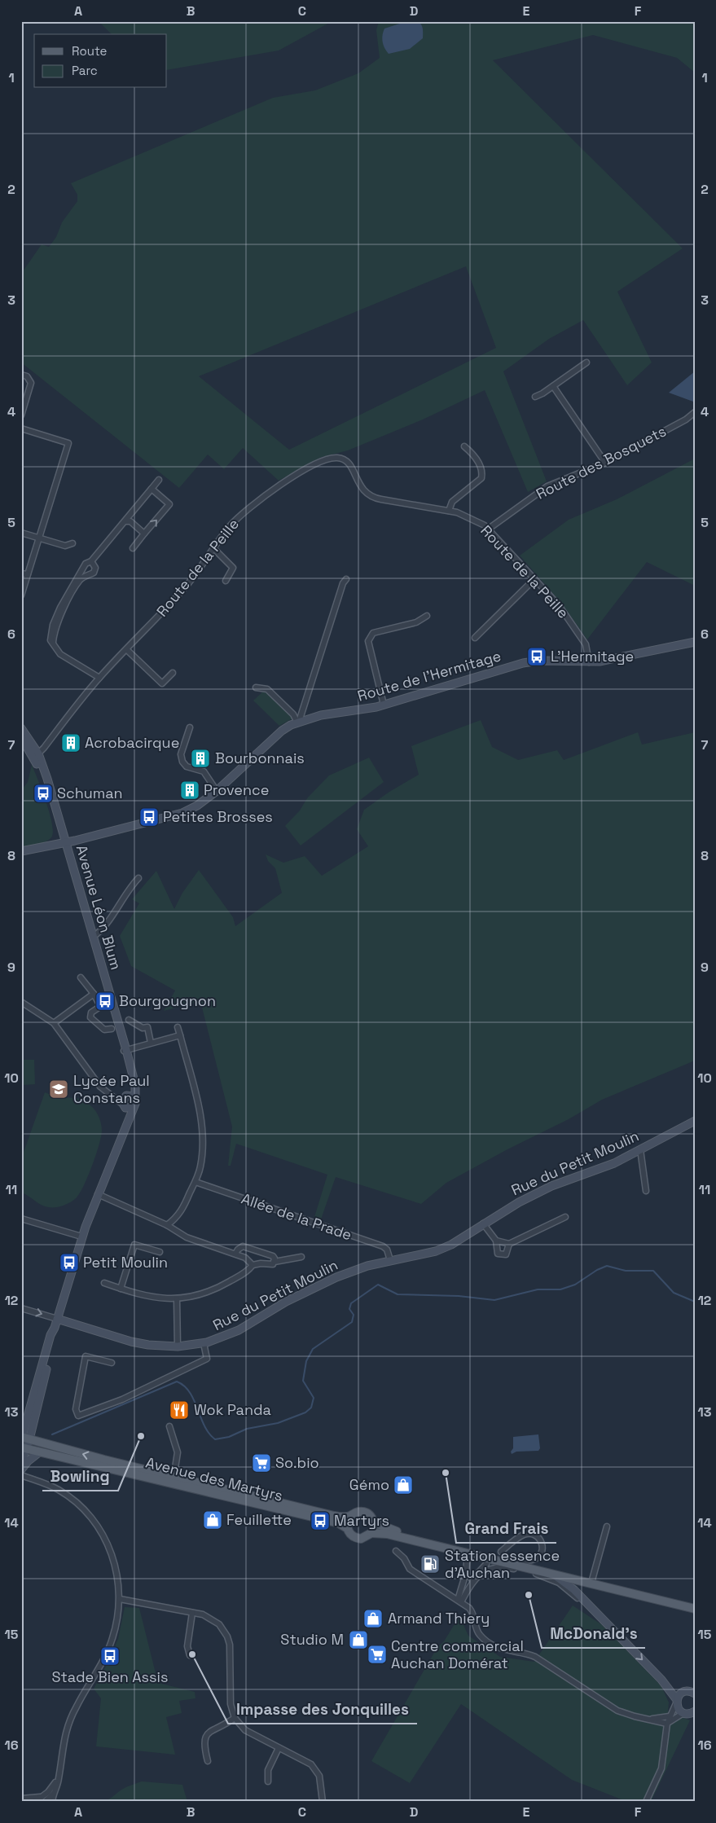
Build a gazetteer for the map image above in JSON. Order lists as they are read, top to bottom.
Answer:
{
  "streets": {
    "main road": ["Avenue des Martyrs"],
    "street": [
      "Route des Bosquets",
      "Route de la Peille",
      "Route de l'Hermitage",
      "Avenue Léon Blum",
      "Rue du Petit Moulin",
      "Allée de la Prade"
    ]
  },
  "crossings": [
    ["Route des Bosquets", "Route de la Peille"],
    ["Route de la Peille", "Route de l'Hermitage"],
    ["Route de la Peille", "Avenue Léon Blum"],
    ["Route de l'Hermitage", "Avenue Léon Blum"],
    ["Avenue Léon Blum", "Rue du Petit Moulin"],
    ["Avenue Léon Blum", "Avenue des Martyrs"],
    ["Rue du Petit Moulin", "Allée de la Prade"]
  ],
  "places": {
    "bus stop": [
      "L'Hermitage",
      "Schuman",
      "Petites Brosses",
      "Bourgougnon",
      "Petit Moulin",
      "Martyrs",
      "Stade Bien Assis"
    ],
    "building": ["Acrobacirque", "Bourbonnais", "Provence"],
    "school or university": ["Lycée Paul Constans"],
    "restaurant": ["Wok Panda"],
    "other": [
      "Bowling",
      "Grand Frais",
      "McDonald's",
      "Impasse des Jonquilles"
    ],
    "supermarket": ["So.bio", "Centre commercial Auchan Domérat"],
    "shop": [
      "Gémo",
      "Feuillette",
      "Armand Thiery",
      "Studio M"
    ],
    "fuel station": ["Station essence d'Auchan"]
  },
  "legend": ["Route", "Parc"],
  "grid": {
    "columns": [
      "A",
      "B",
      "C",
      "D",
      "E",
      "F"
    ],
    "rows": [
      "1",
      "2",
      "3",
      "4",
      "5",
      "6",
      "7",
      "8",
      "9",
      "10",
      "11",
      "12",
      "13",
      "14",
      "15",
      "16"
    ]
  }
}
